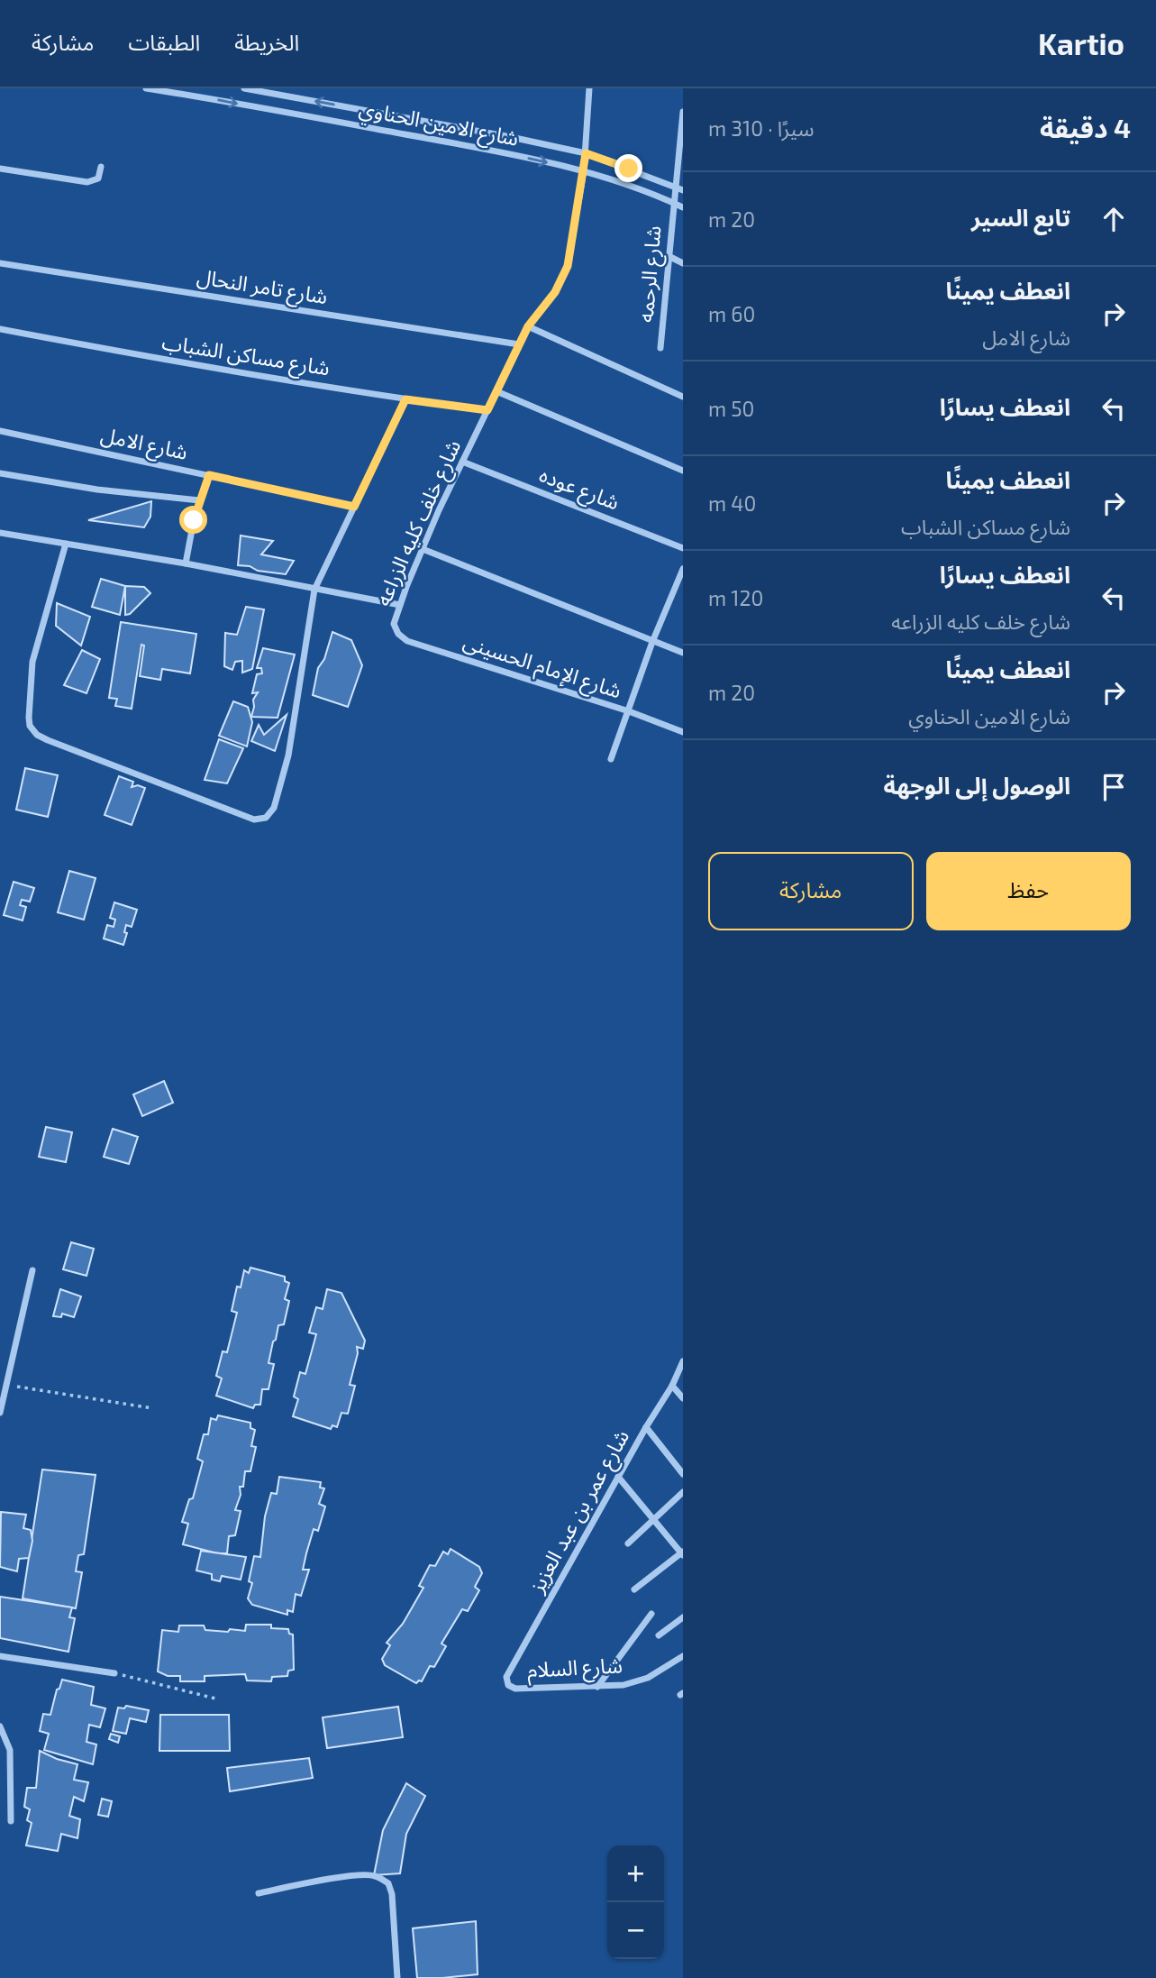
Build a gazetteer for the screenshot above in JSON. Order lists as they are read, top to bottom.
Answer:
{
  "streets": {
    "street": [
      "شارع الامين الحناوي",
      "شارع الرحمه",
      "شارع تامر النحال",
      "شارع مساكن الشباب",
      "شارع الامل",
      "شارع عوده",
      "شارع خلف كليه الزراعه",
      "شارع الإمام الحسينى",
      "شارع عمر بن عبد العزيز",
      "شارع السلام"
    ]
  },
  "crossings": [
    ["شارع الامين الحناوي", "شارع الرحمه"],
    ["شارع الامين الحناوي", "شارع خلف كليه الزراعه"],
    ["شارع تامر النحال", "شارع خلف كليه الزراعه"],
    ["شارع مساكن الشباب", "شارع خلف كليه الزراعه"],
    ["شارع عوده", "شارع خلف كليه الزراعه"],
    ["شارع خلف كليه الزراعه", "شارع الإمام الحسينى"],
    ["شارع عمر بن عبد العزيز", "شارع السلام"]
  ],
  "page": {
    "header": "Kartio",
    "nav": ["الخريطة", "الطبقات", "مشاركة"],
    "heading": ["4 دقيقة", "سيرًا · 310 m"],
    "list": [
      ["تابع السير", "20 m"],
      ["انعطف يمينًا", "شارع الامل", "60 m"],
      ["انعطف يسارًا", "50 m"],
      ["انعطف يمينًا", "شارع مساكن الشباب", "40 m"],
      ["انعطف يسارًا", "شارع خلف كليه الزراعه", "120 m"],
      ["انعطف يمينًا", "شارع الامين الحناوي", "20 m"],
      "الوصول إلى الوجهة"
    ],
    "buttons": ["حفظ", "مشاركة"],
    "map_buttons": ["+", "−"]
  }
}
